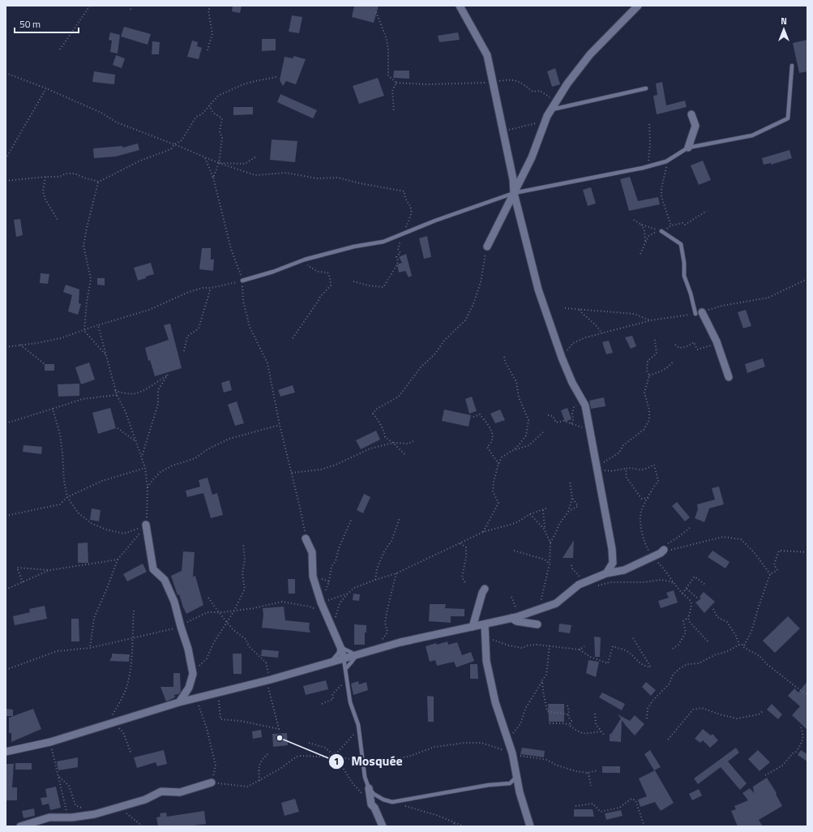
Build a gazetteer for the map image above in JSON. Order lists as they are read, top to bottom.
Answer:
{
  "places": ["Mosquée"],
  "scale_bar": "50 m",
  "north": "top"
}
